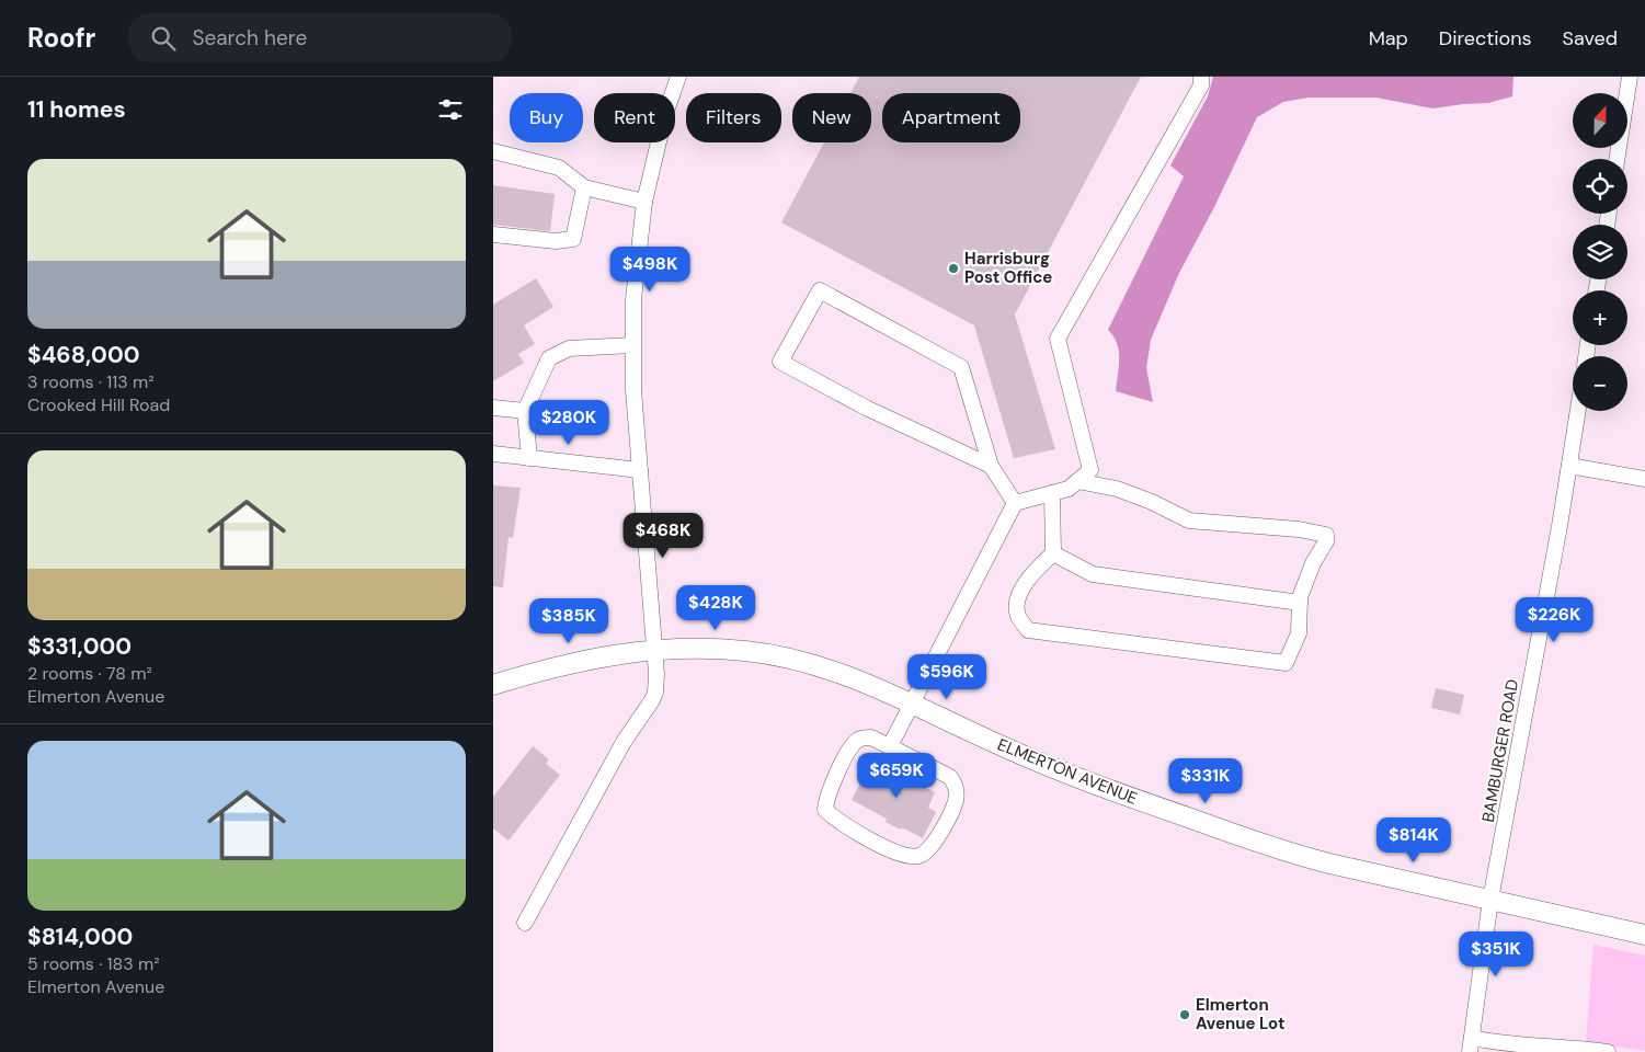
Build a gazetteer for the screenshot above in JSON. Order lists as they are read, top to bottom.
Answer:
{
  "streets": {
    "main road": ["ELMERTON AVENUE"],
    "street": ["BAMBURGER ROAD"]
  },
  "crossings": [
    ["BAMBURGER ROAD", "ELMERTON AVENUE"]
  ],
  "places": ["Harrisburg Post Office", "Elmerton Avenue Lot"],
  "north": "top",
  "page": {
    "header": "Roofr",
    "search": "Search here",
    "nav": ["Map", "Directions", "Saved"],
    "heading": "11 homes",
    "map_buttons": ["+", "−"],
    "chip": [
      "Buy",
      "Rent",
      "Filters",
      "New",
      "Apartment"
    ],
    "list": [
      {
        "name": "$468,000",
        "note": "3 rooms · 113 m² · Crooked Hill Road"
      },
      {
        "name": "$331,000",
        "note": "2 rooms · 78 m² · Elmerton Avenue"
      },
      {
        "name": "$814,000",
        "note": "5 rooms · 183 m² · Elmerton Avenue"
      }
    ],
    "price": [
      "$498K",
      "$280K",
      "$468K",
      "$428K",
      "$226K",
      "$385K",
      "$596K",
      "$659K",
      "$331K",
      "$814K",
      "$351K"
    ]
  }
}
